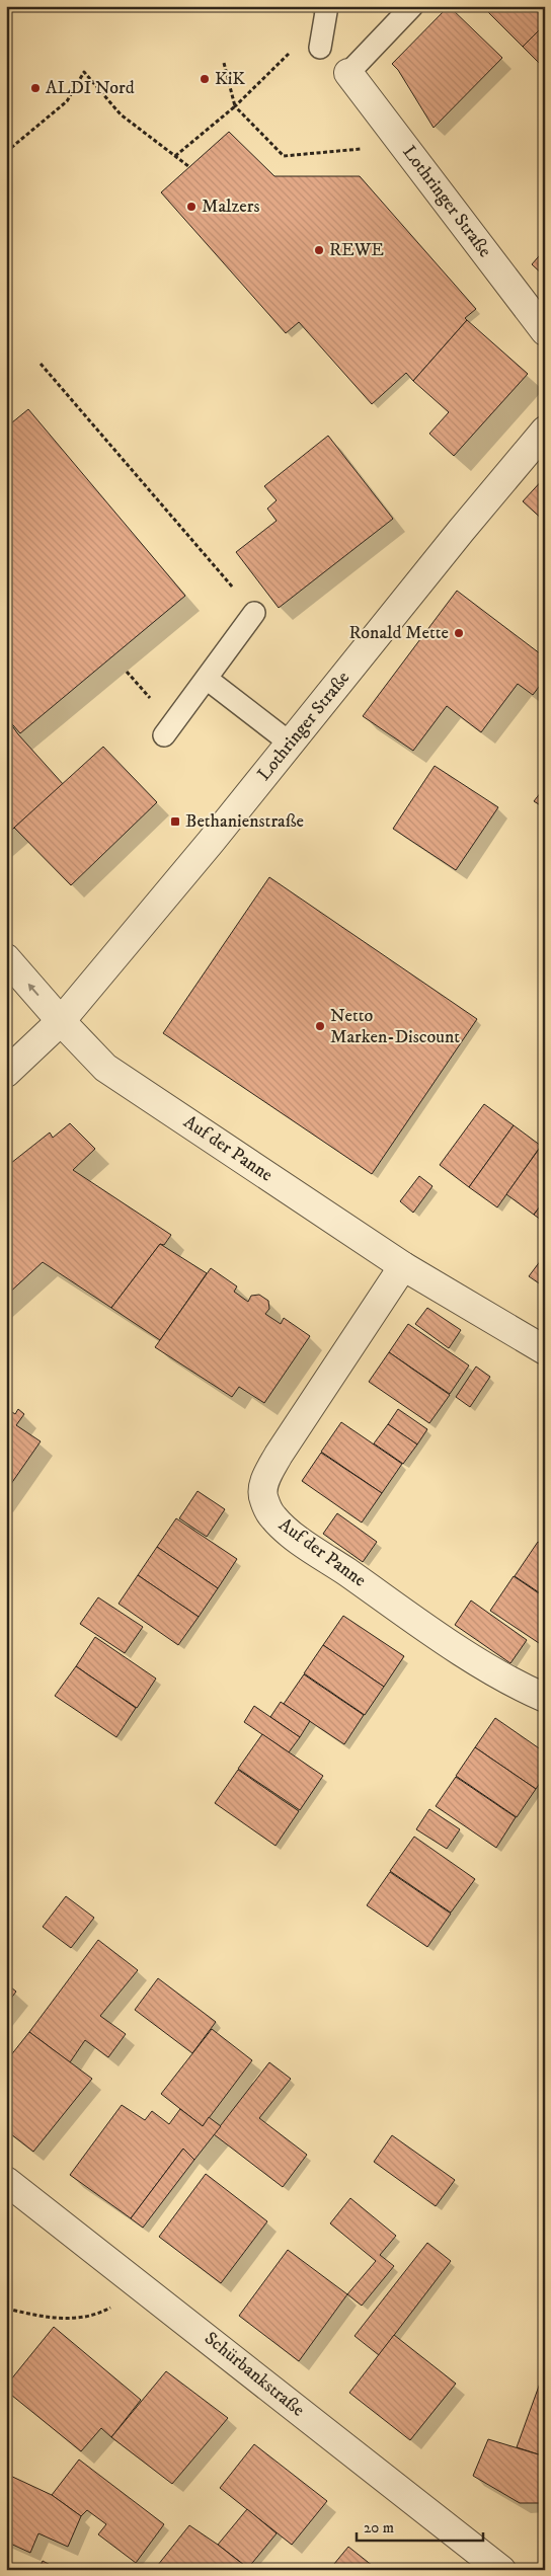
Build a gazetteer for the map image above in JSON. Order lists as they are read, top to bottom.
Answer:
{
  "streets": {
    "street": ["Lothringer Straße", "Auf der Panne", "Schürbankstraße"]
  },
  "crossings": [
    ["Lothringer Straße", "Auf der Panne"]
  ],
  "places": {
    "other": [
      "KiK",
      "ALDI Nord",
      "Malzers",
      "REWE",
      "Ronald Mette",
      "Netto Marken-Discount"
    ],
    "transit": ["Bethanienstraße"]
  },
  "scale_bar": "20 m"
}
